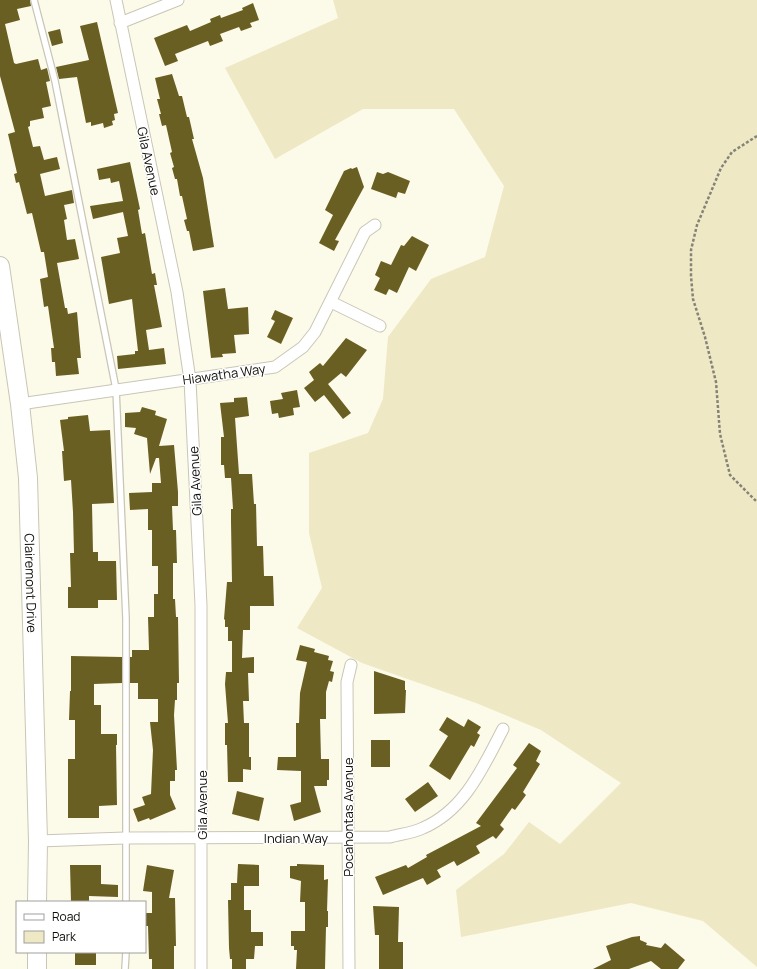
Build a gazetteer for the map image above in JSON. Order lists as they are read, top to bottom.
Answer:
{
  "streets": {
    "main road": ["Clairemont Drive"],
    "street": [
      "Gila Avenue",
      "Hiawatha Way",
      "Pocahontas Avenue",
      "Indian Way"
    ]
  },
  "crossings": [
    ["Gila Avenue", "Hiawatha Way"],
    ["Gila Avenue", "Indian Way"],
    ["Hiawatha Way", "Clairemont Drive"],
    ["Clairemont Drive", "Indian Way"],
    ["Pocahontas Avenue", "Indian Way"]
  ],
  "legend": ["Road", "Park"]
}
